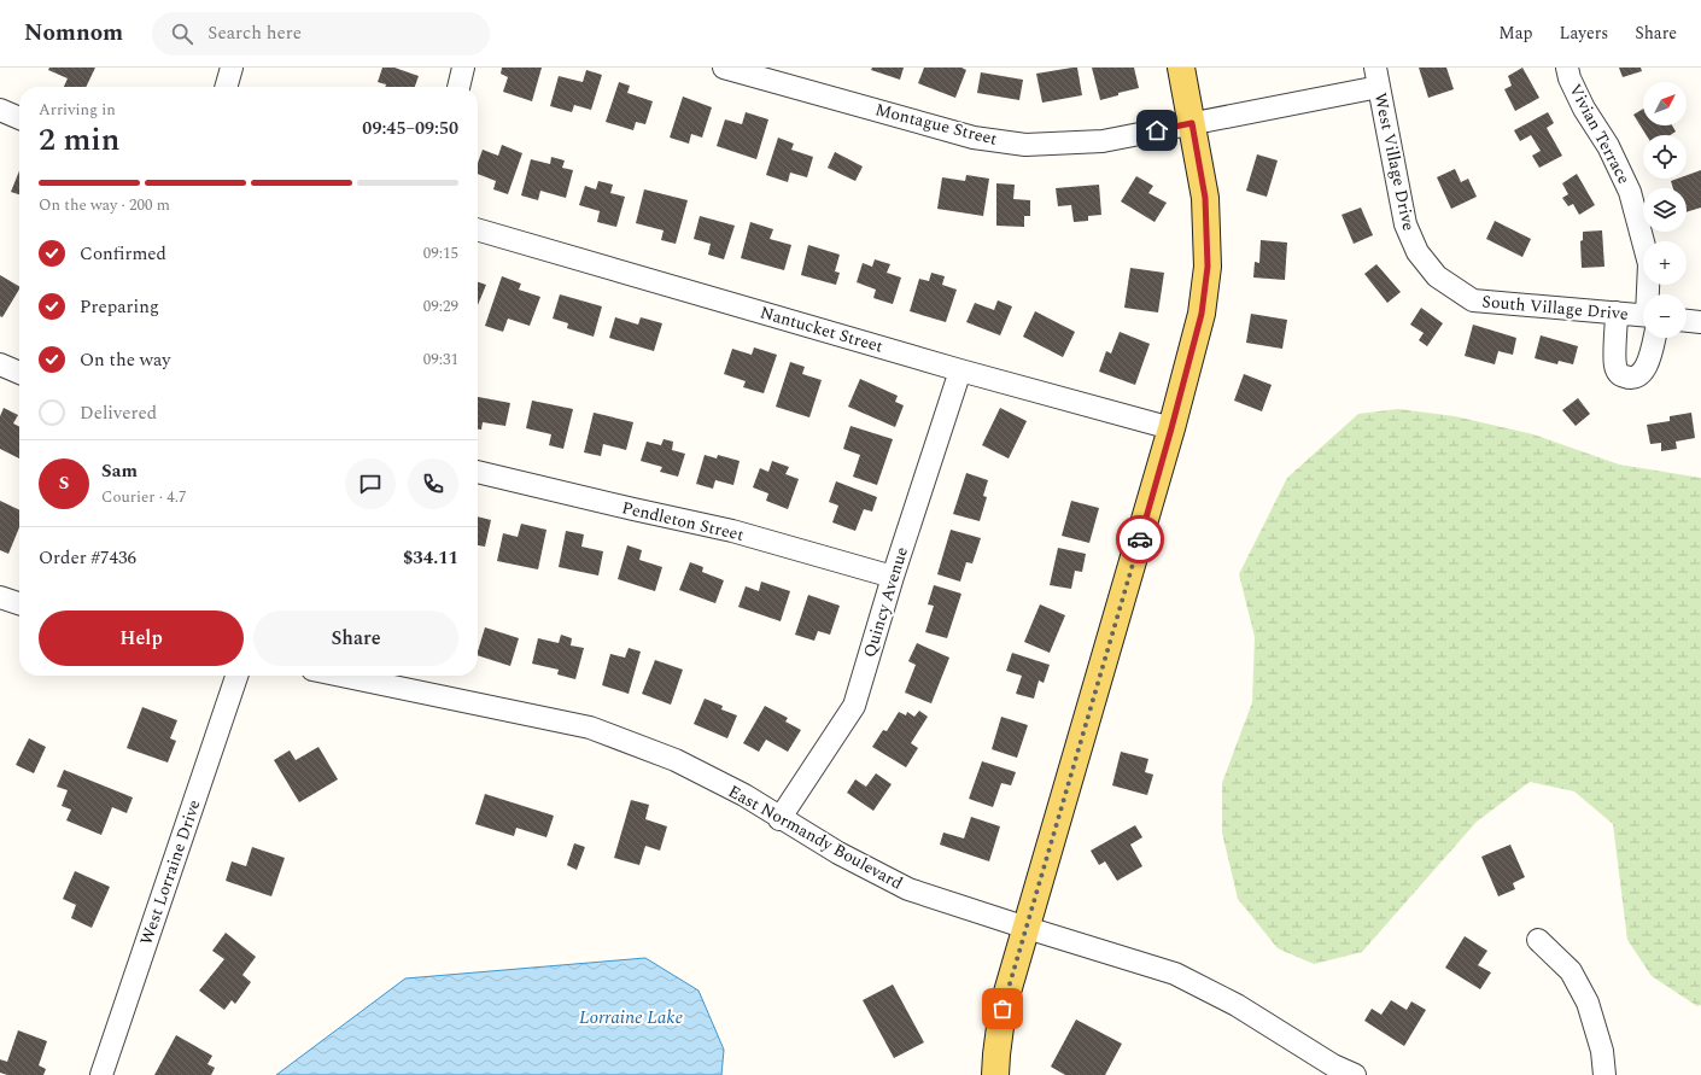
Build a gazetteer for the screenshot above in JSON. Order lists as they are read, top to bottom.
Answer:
{
  "streets": {
    "street": [
      "Montague Street",
      "Vivian Terrace",
      "West Village Drive",
      "South Village Drive",
      "Nantucket Street",
      "Pendleton Street",
      "Quincy Avenue",
      "East Normandy Boulevard",
      "West Lorraine Drive"
    ]
  },
  "crossings": [
    ["Montague Street", "West Village Drive"],
    ["Vivian Terrace", "South Village Drive"],
    ["West Village Drive", "South Village Drive"],
    ["Nantucket Street", "Quincy Avenue"],
    ["Pendleton Street", "Quincy Avenue"],
    ["Quincy Avenue", "East Normandy Boulevard"]
  ],
  "water": ["Lorraine Lake"],
  "north": "top right",
  "page": {
    "header": "Nomnom",
    "search": "Search here",
    "nav": ["Map", "Layers", "Share"],
    "map_buttons": ["+", "−"],
    "heading": ["2 min", "Arriving in", "09:45–09:50"],
    "panel": [
      "Sam",
      "Courier · 4.7",
      "Order #7436",
      "$34.11"
    ],
    "bar": "On the way · 200 m",
    "list": [
      ["Confirmed", "09:15"],
      ["Preparing", "09:29"],
      ["On the way", "09:31"],
      "Delivered"
    ],
    "round": "S",
    "buttons": ["Help", "Share"]
  }
}
